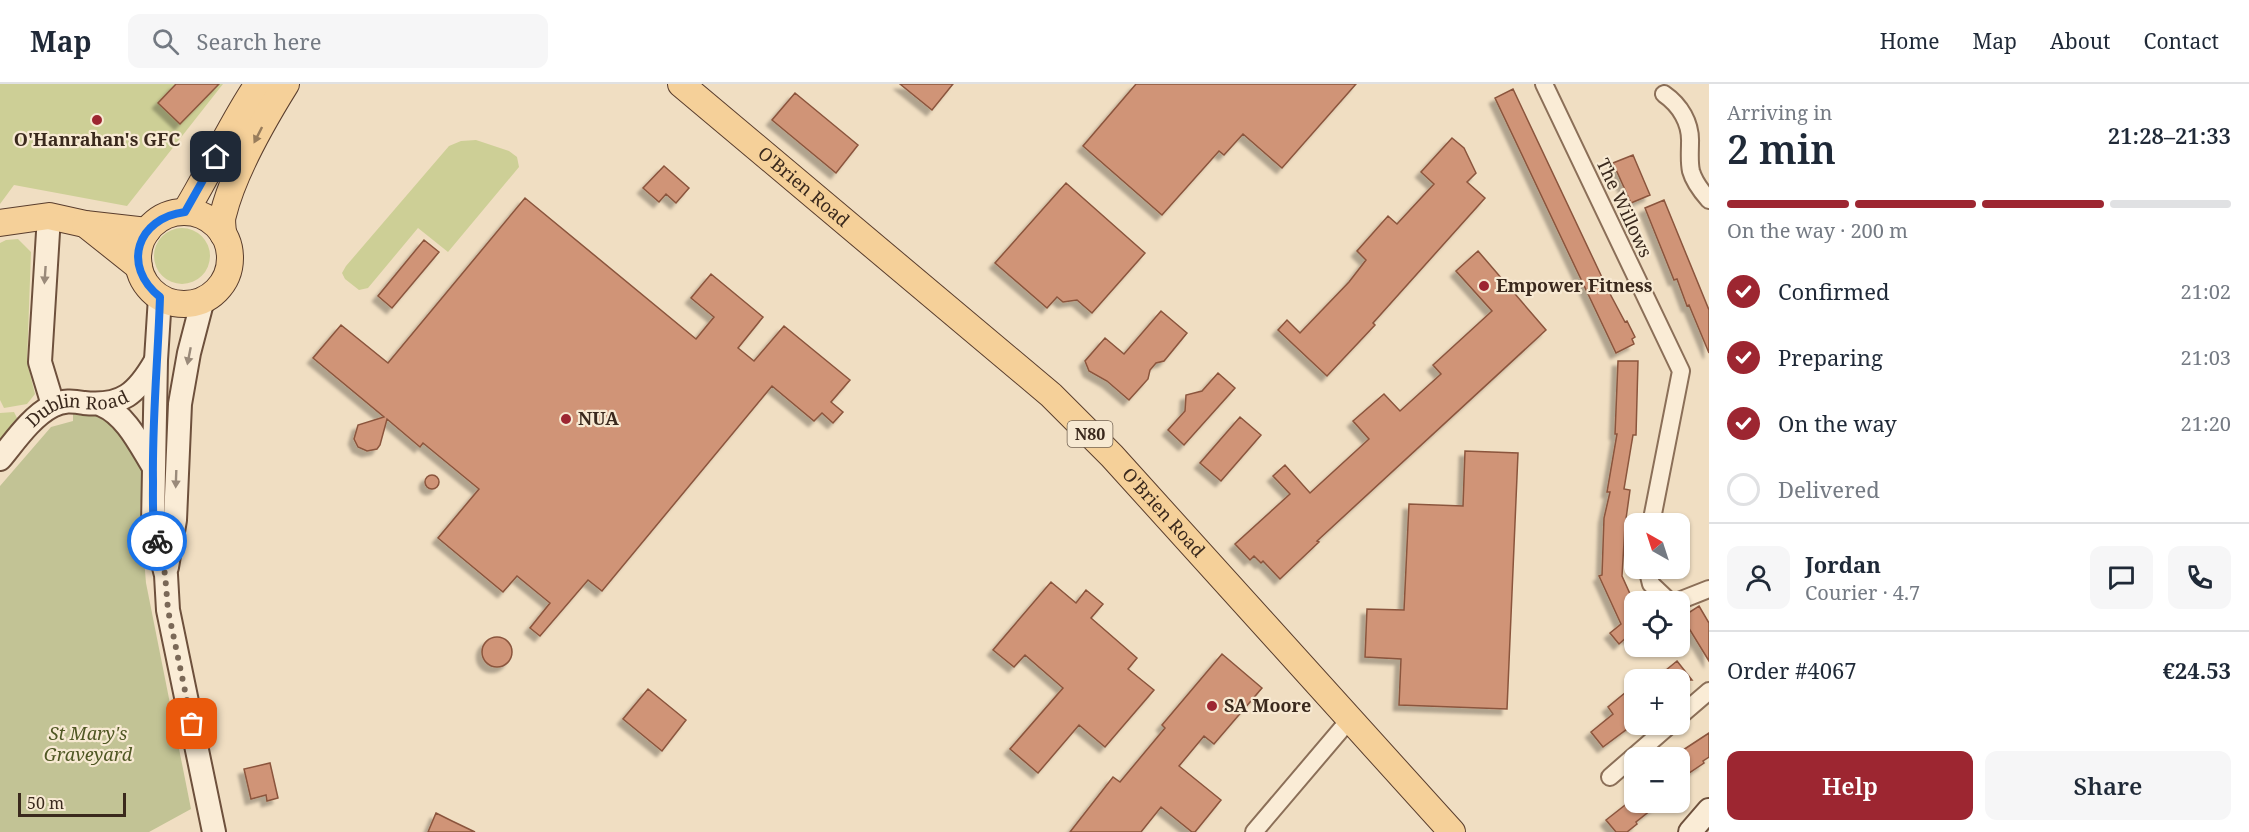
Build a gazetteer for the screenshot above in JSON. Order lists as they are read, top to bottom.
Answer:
{
  "streets": {
    "main road": ["O'Brien Road", "Dublin Road", "N80"],
    "street": ["The Willows"]
  },
  "parks": ["St Mary's Graveyard"],
  "places": [
    "O'Hanrahan's GFC",
    "Empower Fitness",
    "NUA",
    "SA Moore"
  ],
  "scale_bar": "50 m",
  "north": "top left",
  "page": {
    "header": "Map",
    "search": "Search here",
    "nav": [
      "Home",
      "Map",
      "About",
      "Contact"
    ],
    "heading": ["2 min", "Arriving in", "21:28–21:33"],
    "panel": [
      "Jordan",
      "Courier · 4.7",
      "Order #4067",
      "€24.53"
    ],
    "bar": "On the way · 200 m",
    "list": [
      ["Confirmed", "21:02"],
      ["Preparing", "21:03"],
      ["On the way", "21:20"],
      "Delivered"
    ],
    "map_buttons": ["+", "−"],
    "buttons": ["Help", "Share"],
    "scale": "50 m"
  }
}
